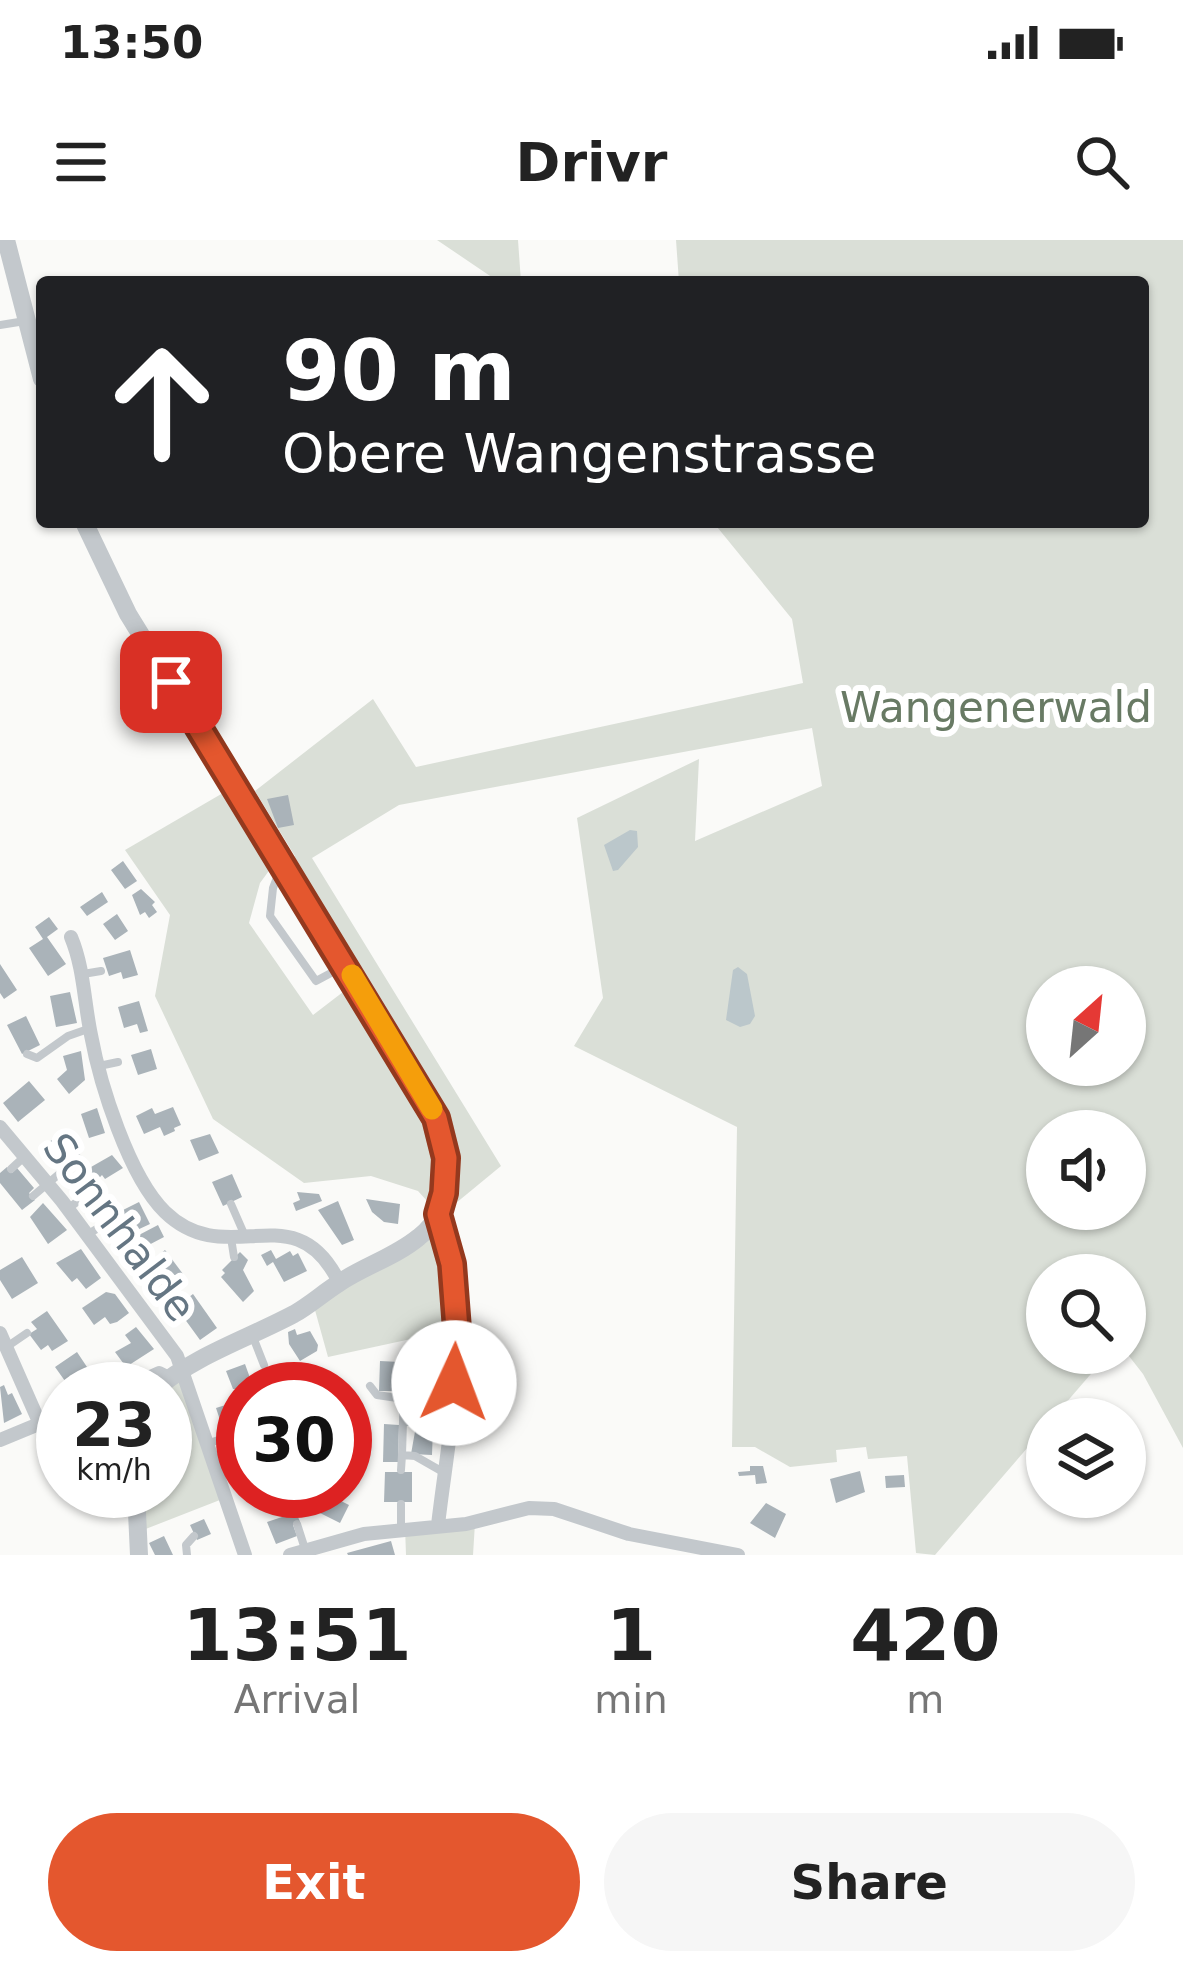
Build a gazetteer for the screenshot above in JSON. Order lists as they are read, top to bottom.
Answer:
{
  "streets": {
    "street": ["Sonnhalde"]
  },
  "parks": ["Wangenerwald"],
  "north": "top right",
  "page": {
    "status": "13:50",
    "header": "Drivr",
    "turn": ["90 m", "Obere Wangenstrasse"],
    "speed": "23 km/h",
    "limit": "30",
    "eta": [
      "13:51",
      "Arrival",
      "1",
      "min",
      "420",
      "m"
    ],
    "buttons": ["Exit", "Share"]
  }
}
